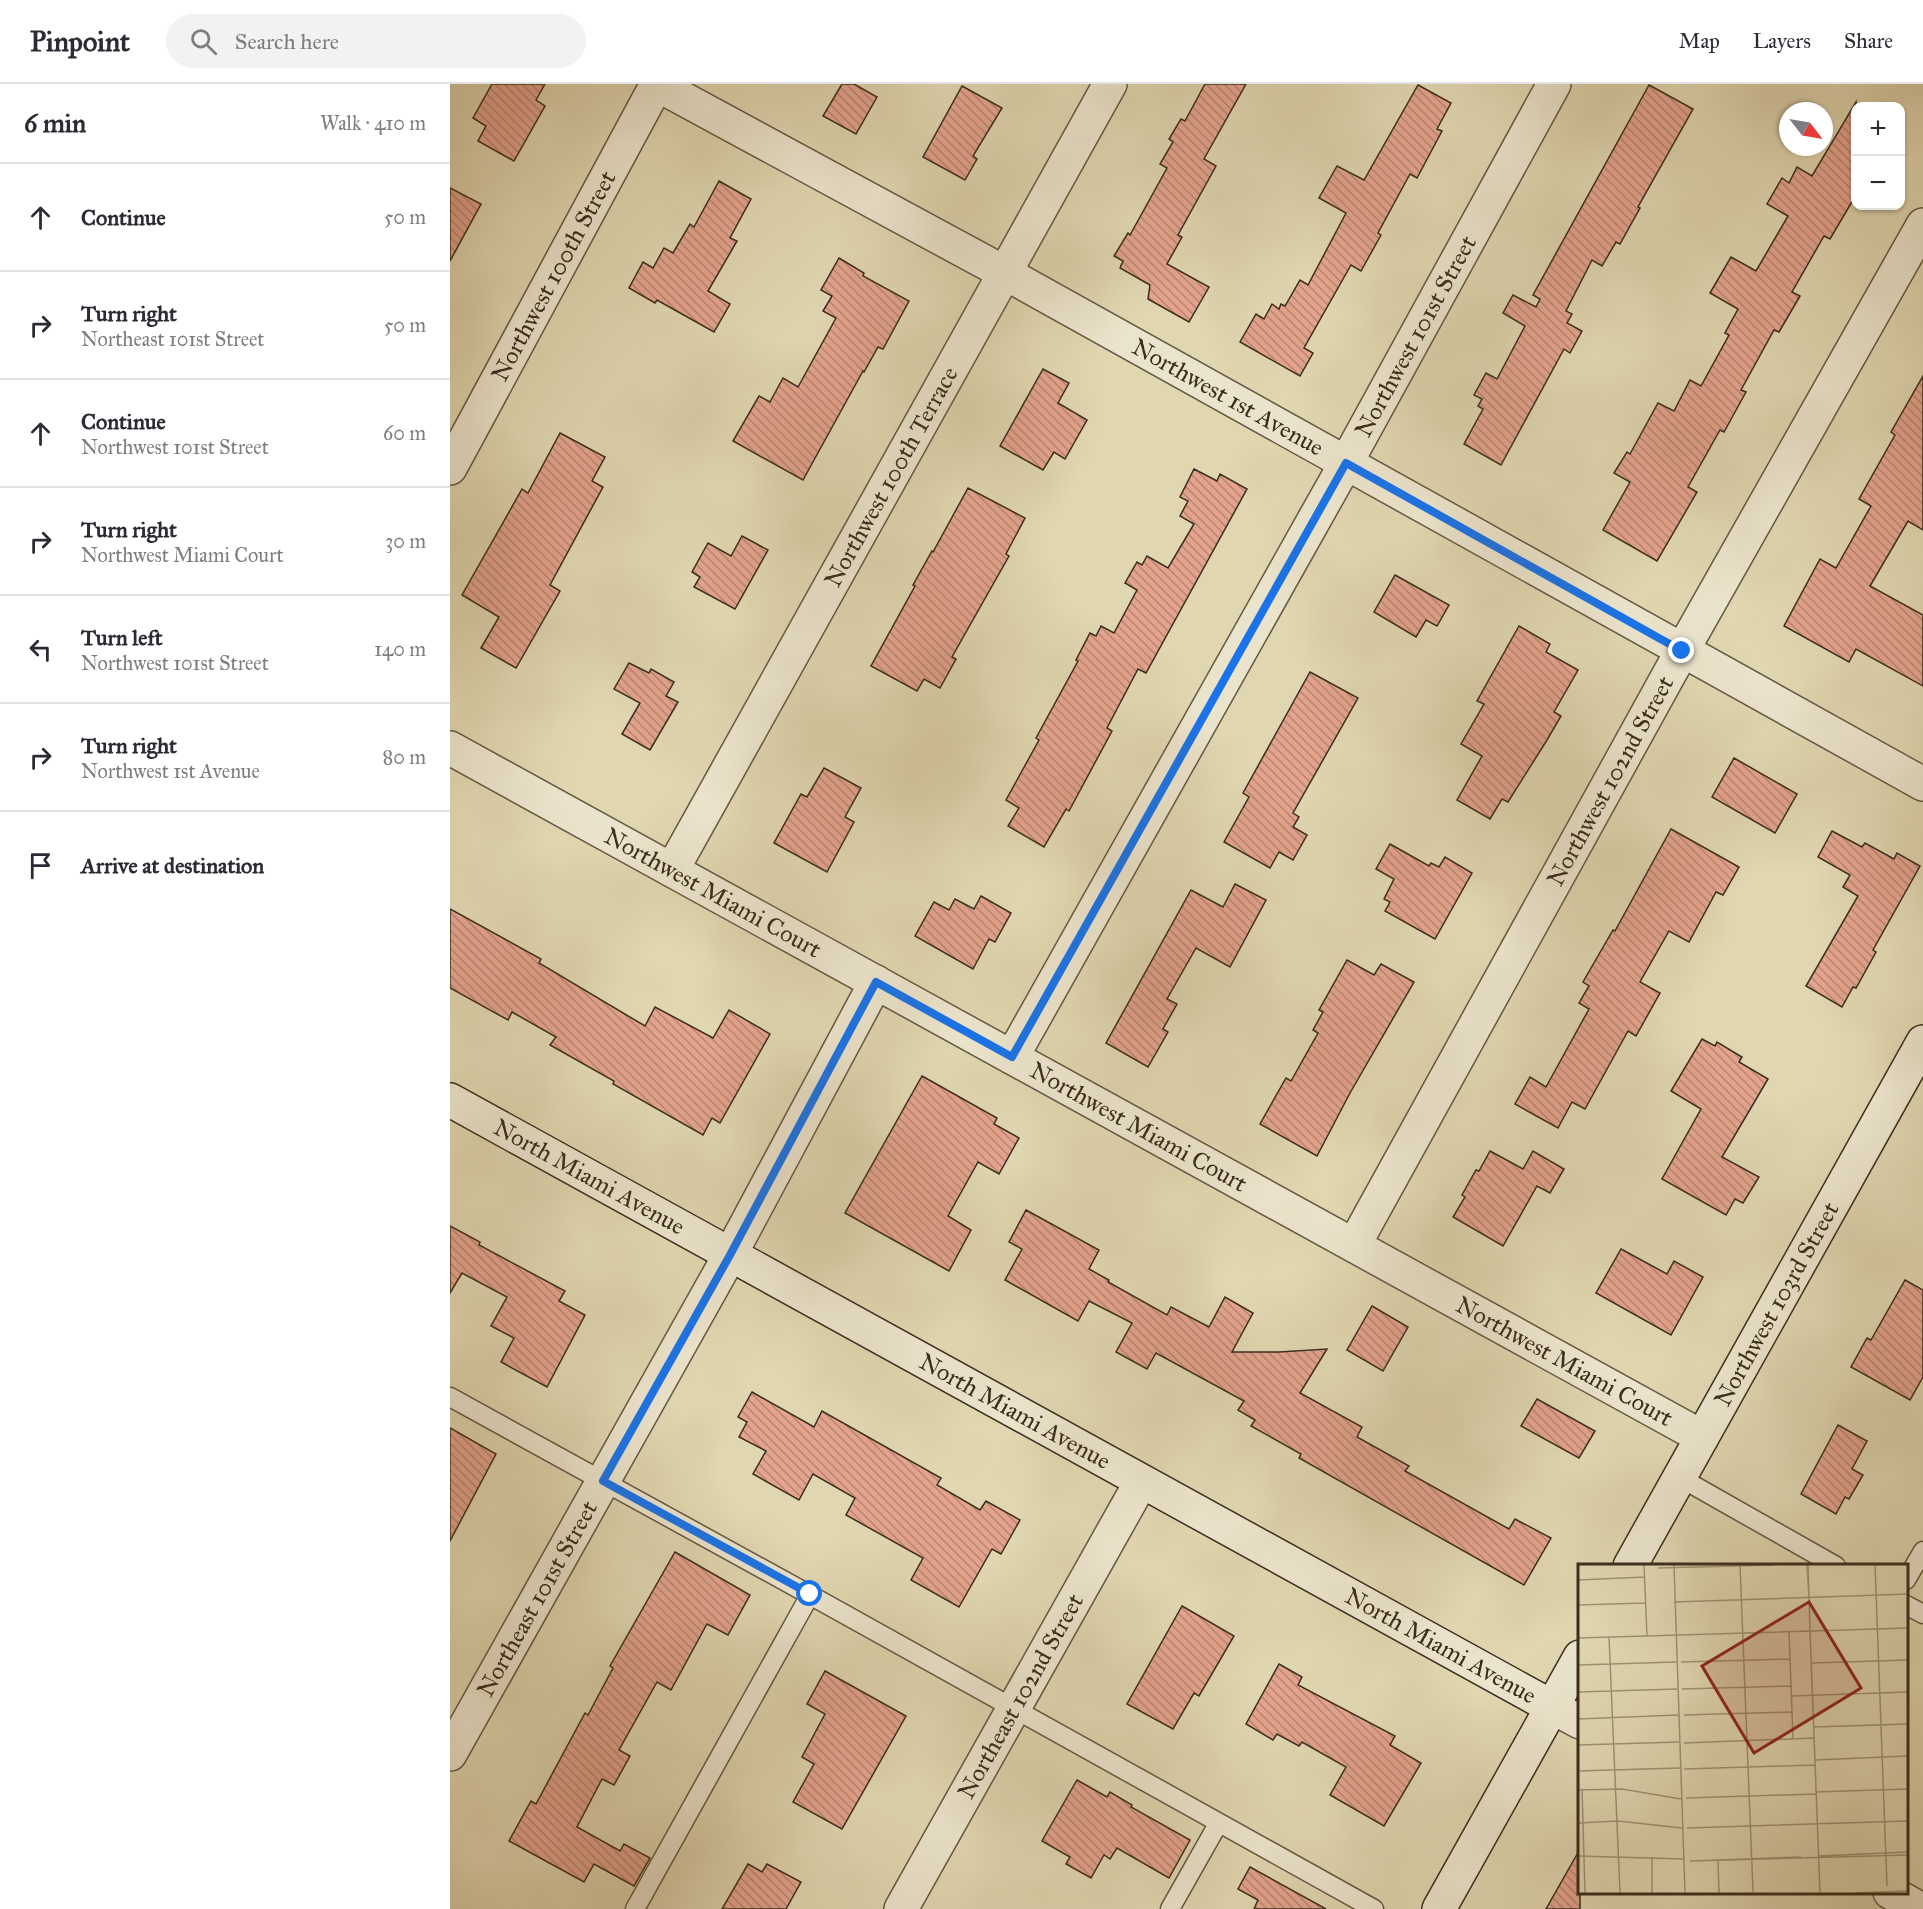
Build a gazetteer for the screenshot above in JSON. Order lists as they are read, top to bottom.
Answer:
{
  "streets": {
    "street": [
      "Northwest 100th Street",
      "Northwest 101st Street",
      "Northwest 1st Avenue",
      "Northwest 100th Terrace",
      "Northwest 102nd Street",
      "Northwest Miami Court",
      "North Miami Avenue",
      "Northwest 103rd Street",
      "Northeast 101st Street",
      "Northeast 102nd Street"
    ]
  },
  "crossings": [
    ["Northwest 100th Street", "Northwest 1st Avenue"],
    ["Northwest 101st Street", "Northwest 1st Avenue"],
    ["Northwest 101st Street", "Northwest Miami Court"],
    ["Northwest 1st Avenue", "Northwest 100th Terrace"],
    ["Northwest 1st Avenue", "Northwest 102nd Street"],
    ["Northwest 100th Terrace", "Northwest Miami Court"],
    ["Northwest 102nd Street", "Northwest Miami Court"],
    ["Northwest Miami Court", "Northwest 103rd Street"],
    ["North Miami Avenue", "Northeast 101st Street"],
    ["North Miami Avenue", "Northeast 102nd Street"]
  ],
  "north": "bottom right",
  "page": {
    "header": "Pinpoint",
    "search": "Search here",
    "nav": ["Map", "Layers", "Share"],
    "heading": ["6 min", "Walk · 410 m"],
    "map_buttons": ["+", "−"],
    "list": [
      ["Continue", "50 m"],
      ["Turn right", "Northeast 101st Street", "50 m"],
      ["Continue", "Northwest 101st Street", "60 m"],
      ["Turn right", "Northwest Miami Court", "30 m"],
      ["Turn left", "Northwest 101st Street", "140 m"],
      ["Turn right", "Northwest 1st Avenue", "80 m"],
      "Arrive at destination"
    ]
  }
}
